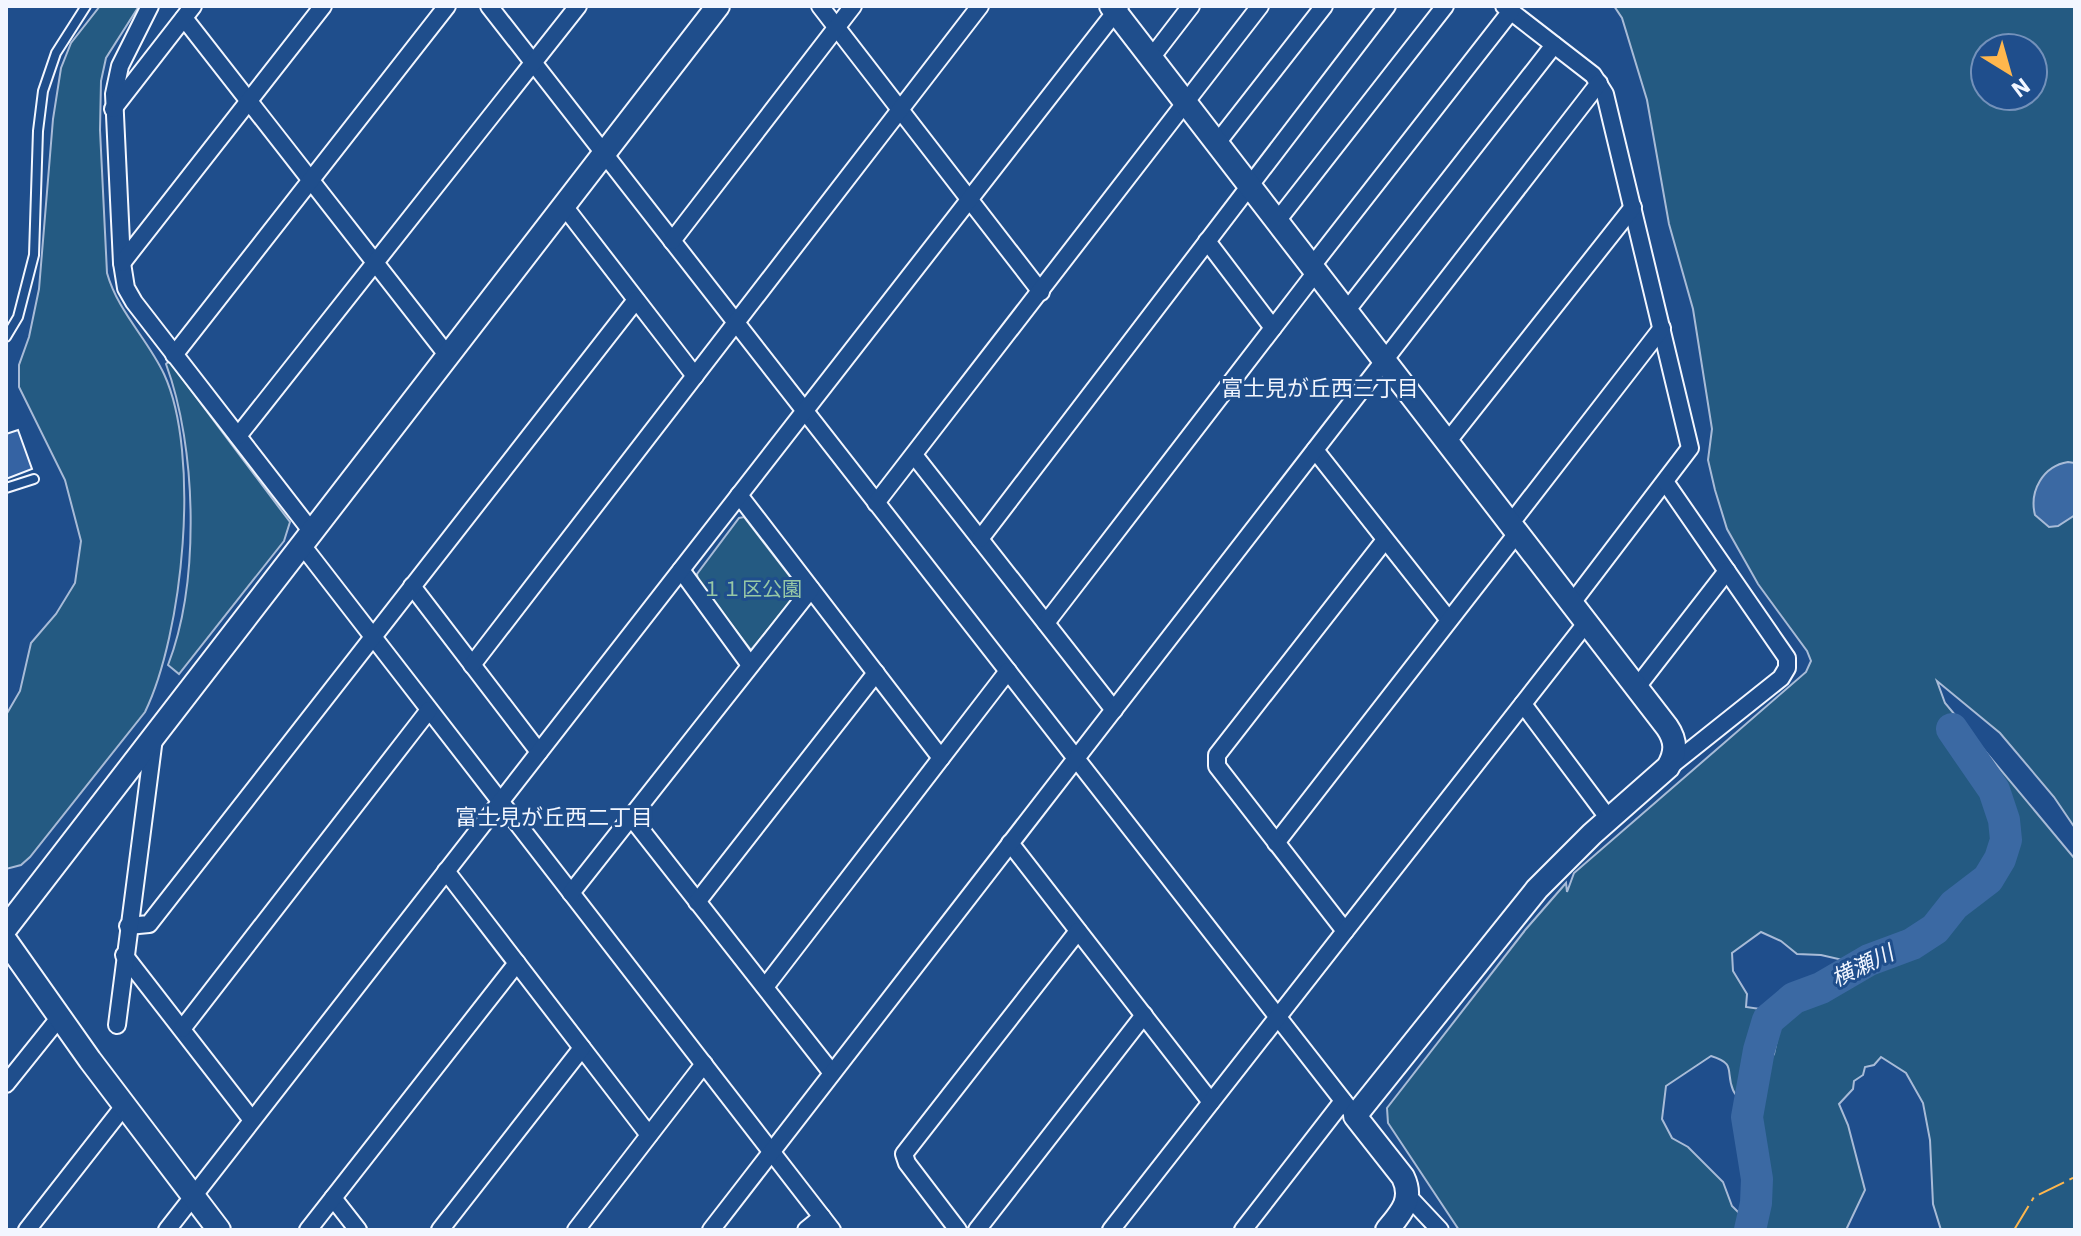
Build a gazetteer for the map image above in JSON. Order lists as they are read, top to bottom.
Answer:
{
  "districts": ["富士見が丘西三丁目", "富士見が丘西二丁目"],
  "water": ["横瀬川"],
  "parks": ["１１区公園"],
  "north": "bottom right"
}
